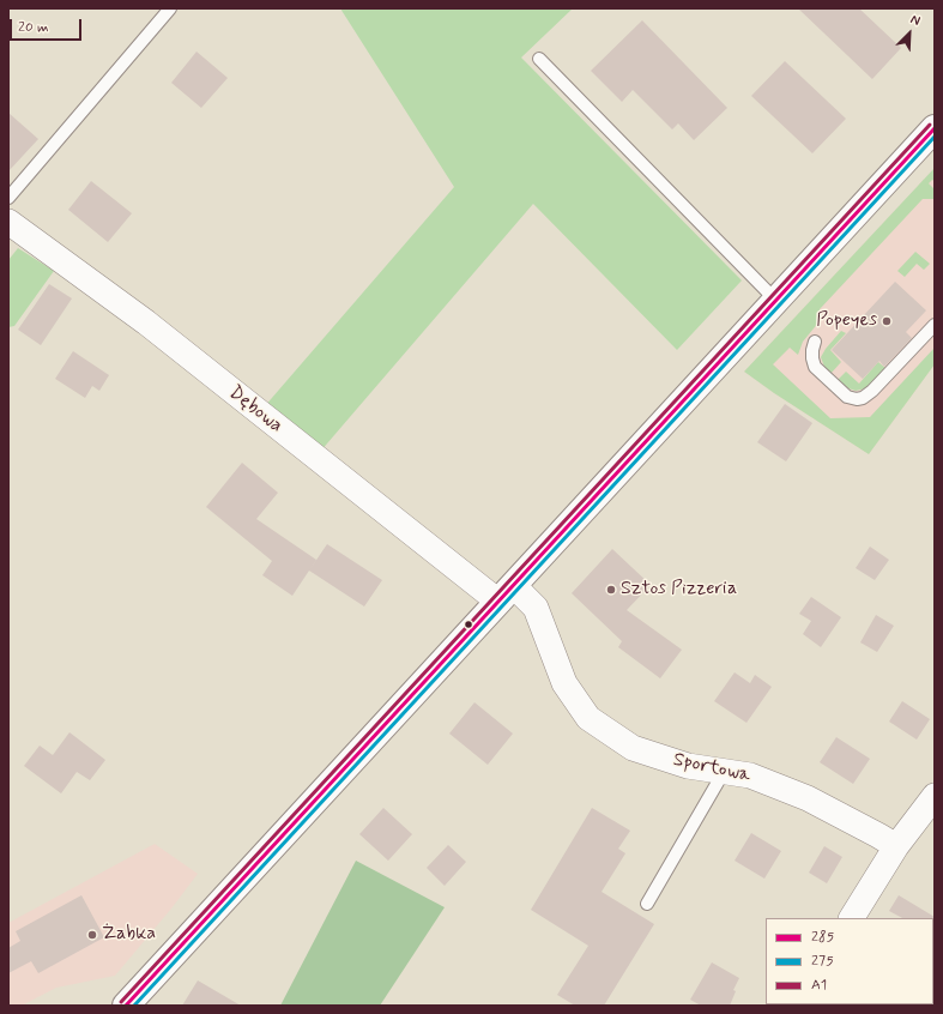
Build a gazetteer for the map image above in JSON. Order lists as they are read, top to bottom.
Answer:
{
  "streets": {
    "street": ["Dębowa", "Sportowa"]
  },
  "crossings": [
    ["Dębowa", "Sportowa"]
  ],
  "places": ["Popeyes", "Sztos Pizzeria", "Żabka"],
  "lines": ["transit line A1", "transit line 285", "transit line 275"],
  "legend": ["285", "275", "A1"],
  "scale_bar": "20 m",
  "north": "top right"
}
